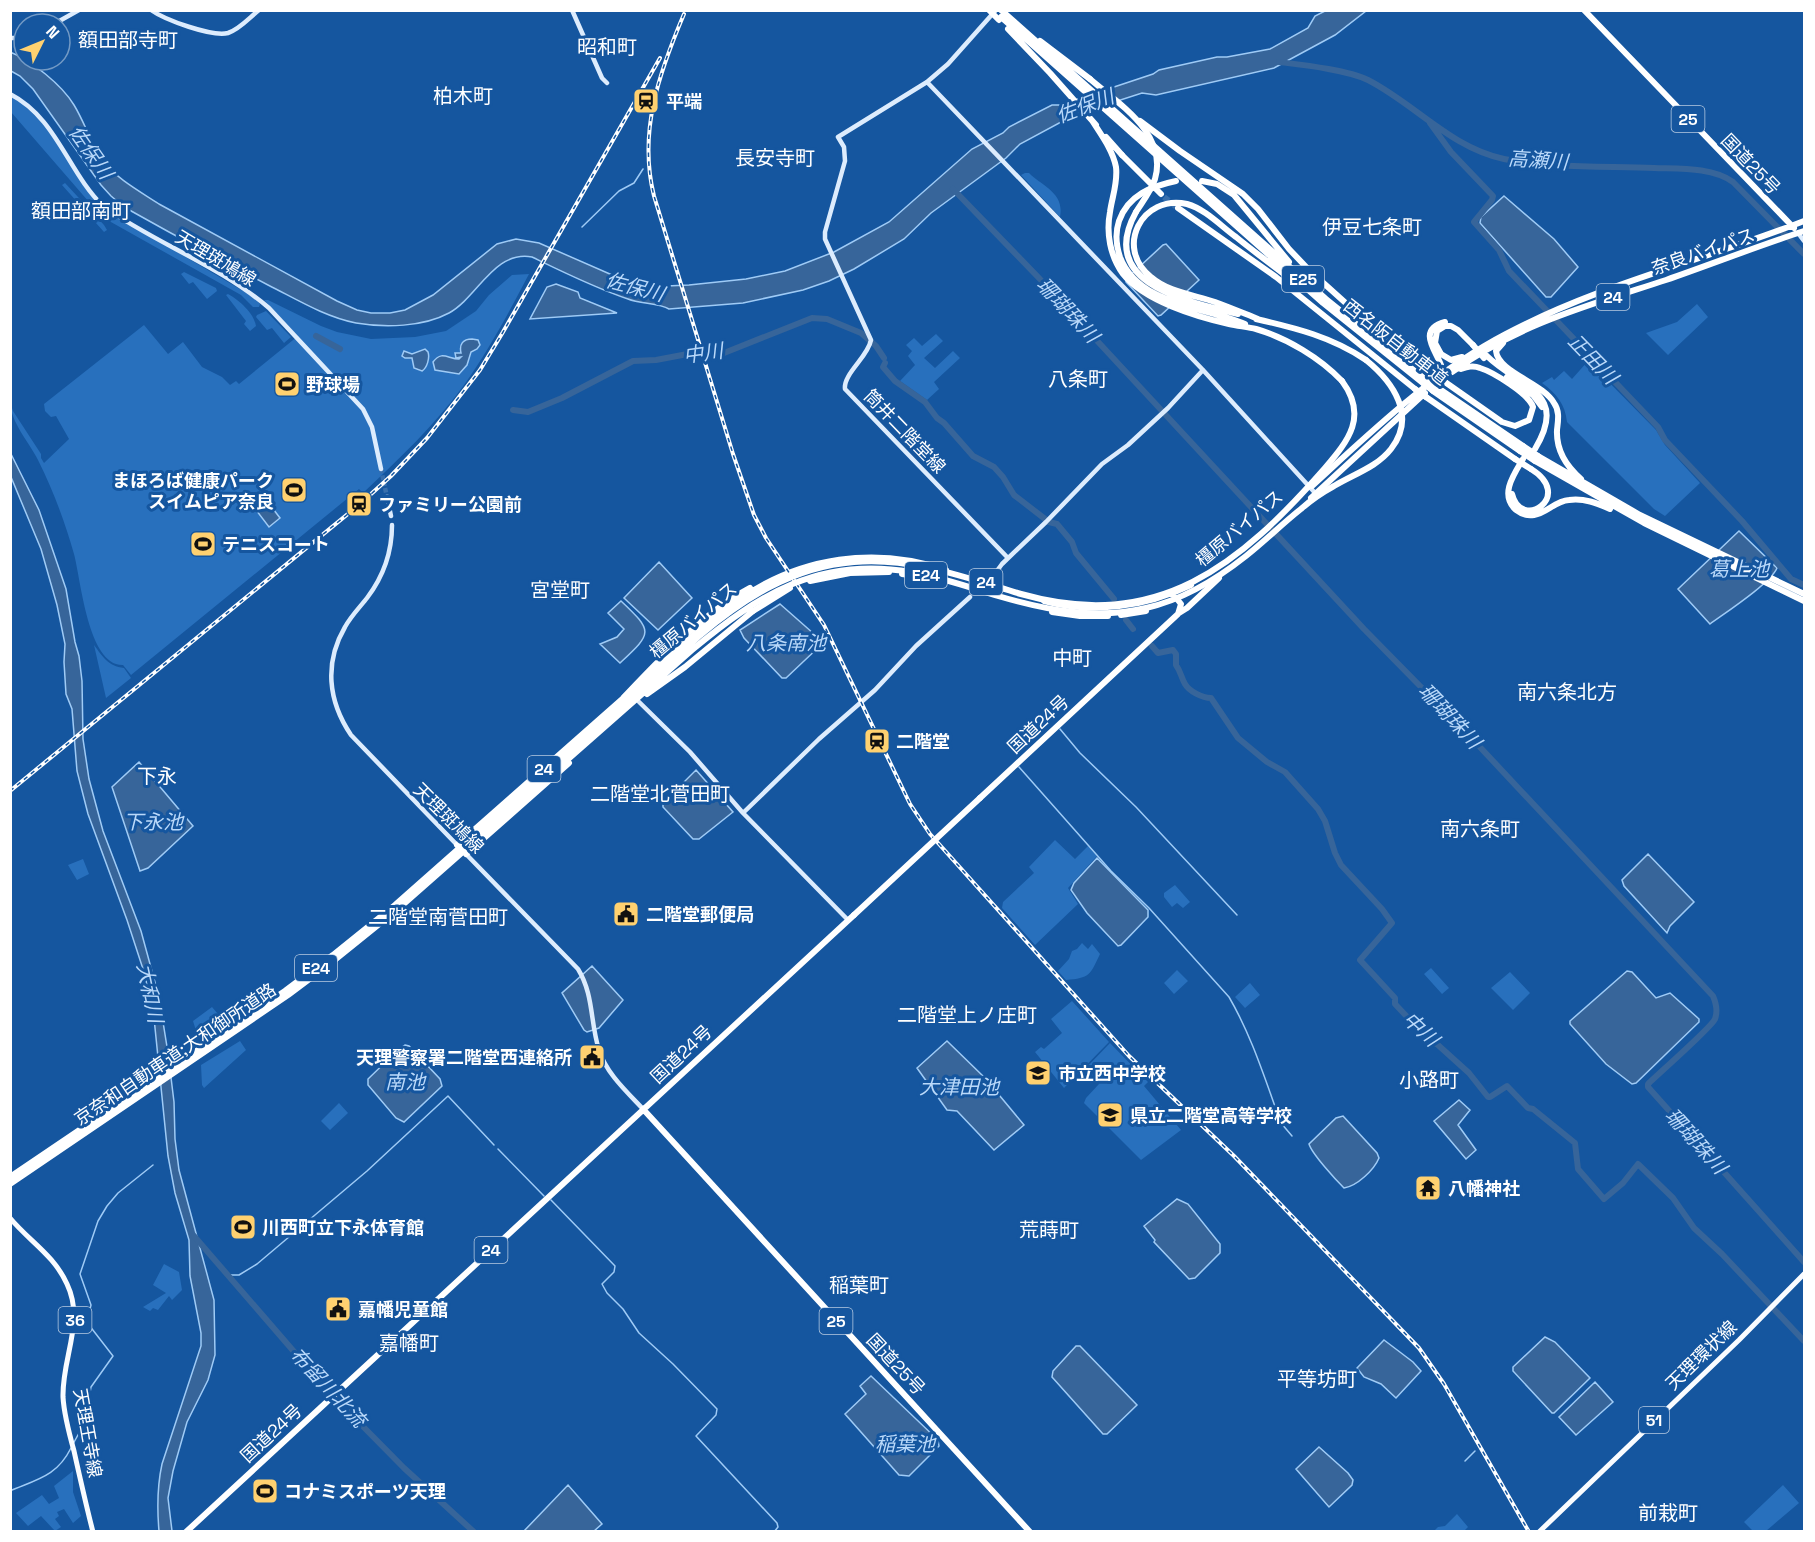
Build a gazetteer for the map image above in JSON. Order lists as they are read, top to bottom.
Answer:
{
  "streets": {
    "highway": [
      "25",
      "国道25号",
      "奈良バイパス",
      "E25",
      "24",
      "西名阪自動車道",
      "橿原バイパス",
      "E24",
      "国道24号",
      "京奈和自動車道;大和御所道路"
    ],
    "main road": [
      "天理斑鳩線",
      "筒井二階堂線",
      "36",
      "天理環状線",
      "51",
      "天理王寺線"
    ]
  },
  "crossings": [
    ["国道25号", "奈良バイパス"],
    ["国道25号", "天理斑鳩線"],
    ["国道25号", "国道24号"],
    ["奈良バイパス", "橿原バイパス"],
    ["天理斑鳩線", "橿原バイパス"],
    ["天理斑鳩線", "国道24号"],
    ["24", "橿原バイパス"],
    ["24", "国道24号"],
    ["24", "京奈和自動車道;大和御所道路"],
    ["西名阪自動車道", "筒井二階堂線"],
    ["西名阪自動車道", "橿原バイパス"]
  ],
  "districts": [
    "額田部寺町",
    "昭和町",
    "柏木町",
    "長安寺町",
    "額田部南町",
    "伊豆七条町",
    "八条町",
    "宮堂町",
    "中町",
    "南六条北方",
    "下永",
    "二階堂北菅田町",
    "南六条町",
    "二階堂南菅田町",
    "二階堂上ノ庄町",
    "小路町",
    "荒蒔町",
    "稲葉町",
    "嘉幡町",
    "平等坊町",
    "前栽町"
  ],
  "water": [
    "佐保川",
    "高瀬川",
    "珊瑚珠川",
    "中川",
    "正田川",
    "葛上池",
    "八条南池",
    "下永池",
    "大和川",
    "南池",
    "大津田池",
    "布留川北流",
    "稲葉池"
  ],
  "places": {
    "station": ["平端", "ファミリー公園前", "二階堂"],
    "sports": [
      "野球場",
      "まほろば健康パーク スイムピア奈良",
      "テニスコート",
      "川西町立下永体育館",
      "コナミスポーツ天理"
    ],
    "public building": ["二階堂郵便局", "天理警察署二階堂西連絡所", "嘉幡児童館"],
    "school or university": ["市立西中学校", "県立二階堂高等学校"],
    "temple": ["八幡神社"]
  },
  "north": "top right"
}
